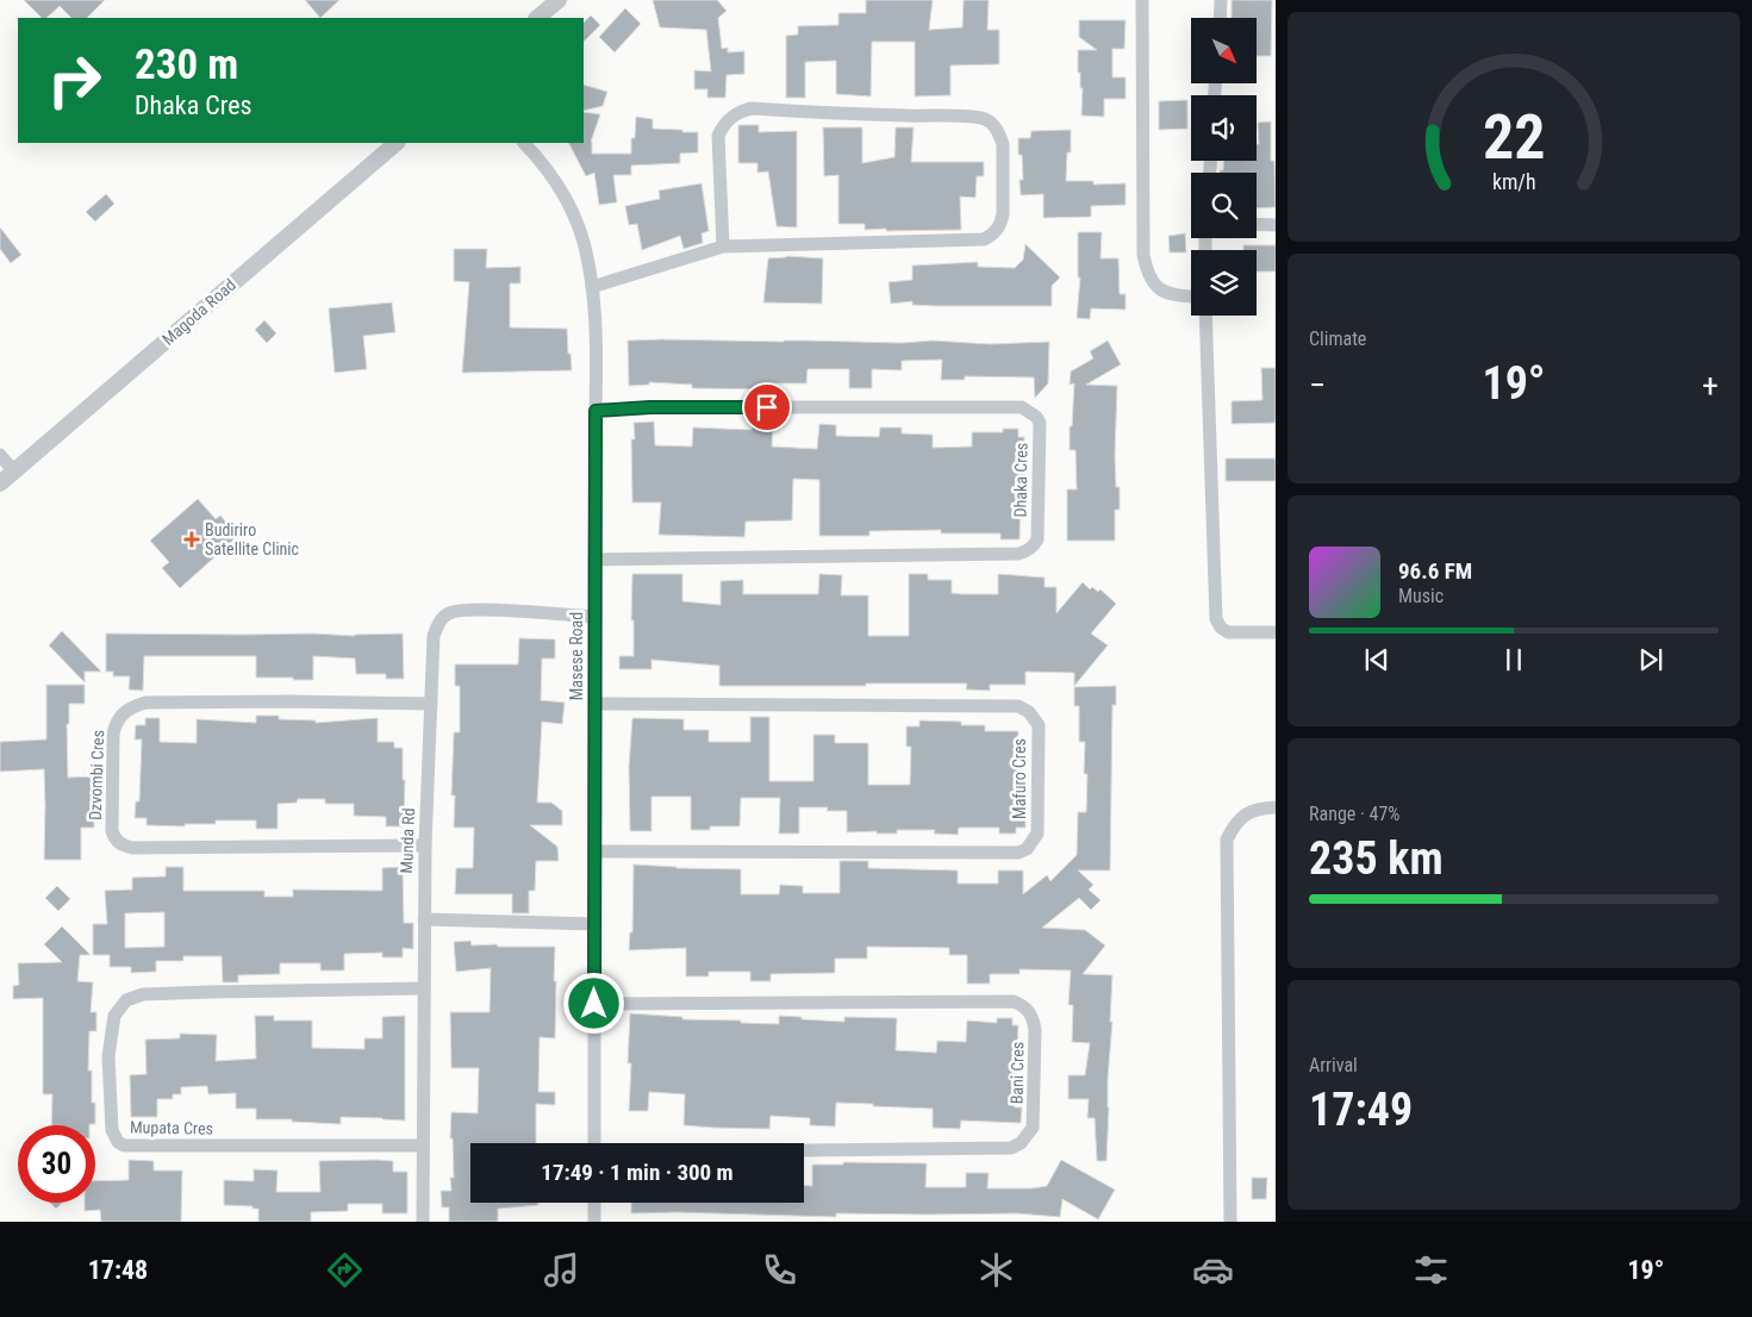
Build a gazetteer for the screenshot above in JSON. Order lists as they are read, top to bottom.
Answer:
{
  "streets": {
    "street": [
      "Magoda Road",
      "Dhaka Cres",
      "Masese Road",
      "Dzvombi Cres",
      "Mafuro Cres",
      "Munda Rd",
      "Bani Cres",
      "Mupata Cres"
    ]
  },
  "crossings": [
    ["Dhaka Cres", "Masese Road"],
    ["Masese Road", "Mafuro Cres"],
    ["Masese Road", "Munda Rd"],
    ["Masese Road", "Bani Cres"],
    ["Dzvombi Cres", "Munda Rd"],
    ["Munda Rd", "Mupata Cres"]
  ],
  "places": {
    "health": ["Budiriro Satellite Clinic"]
  },
  "north": "bottom right",
  "page": {
    "turn": ["230 m", "Dhaka Cres"],
    "tile": [
      "Climate",
      ["Range · 47%", "235 km"],
      ["Arrival", "17:49"]
    ],
    "heat": ["−", "19°", "+"],
    "song": ["96.6 FM", "Music"],
    "limit": "30",
    "trip": "17:49 · 1 min · 300 m",
    "tabs": ["17:48", "19°"],
    "gauge": ["22", "km/h"]
  }
}
